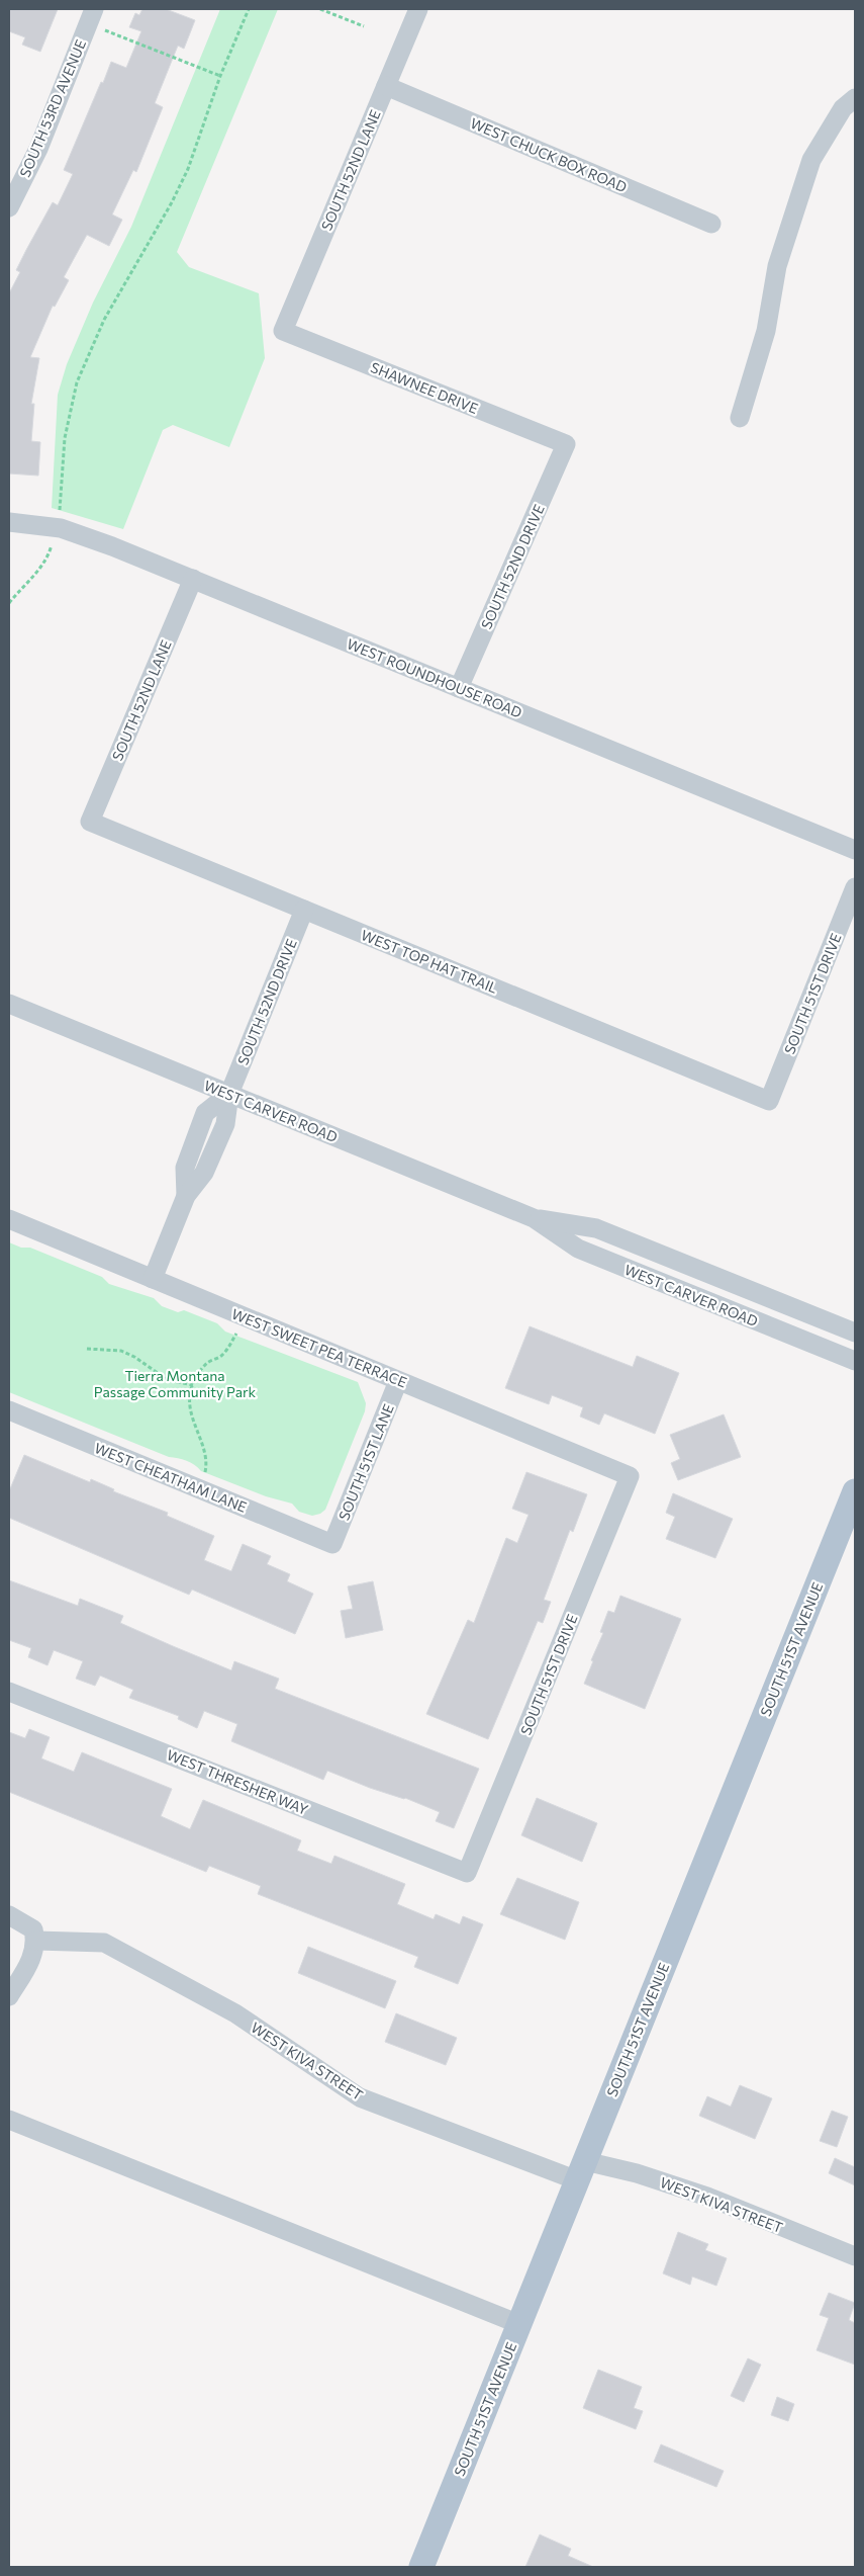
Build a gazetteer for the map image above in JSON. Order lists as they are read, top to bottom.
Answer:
{
  "streets": {
    "main road": ["SOUTH 51ST AVENUE"],
    "street": [
      "SOUTH 53RD AVENUE",
      "WEST CHUCK BOX ROAD",
      "SOUTH 52ND LANE",
      "SHAWNEE DRIVE",
      "SOUTH 52ND DRIVE",
      "WEST ROUNDHOUSE ROAD",
      "WEST TOP HAT TRAIL",
      "SOUTH 51ST DRIVE",
      "WEST CARVER ROAD",
      "WEST SWEET PEA TERRACE",
      "SOUTH 51ST LANE",
      "WEST CHEATHAM LANE",
      "WEST THRESHER WAY",
      "WEST KIVA STREET"
    ]
  },
  "crossings": [
    ["WEST CHUCK BOX ROAD", "SOUTH 52ND LANE"],
    ["SOUTH 52ND LANE", "SHAWNEE DRIVE"],
    ["SOUTH 52ND LANE", "WEST ROUNDHOUSE ROAD"],
    ["SOUTH 52ND LANE", "WEST TOP HAT TRAIL"],
    ["SHAWNEE DRIVE", "SOUTH 52ND DRIVE"],
    ["SOUTH 52ND DRIVE", "WEST ROUNDHOUSE ROAD"],
    ["SOUTH 52ND DRIVE", "WEST TOP HAT TRAIL"],
    ["SOUTH 52ND DRIVE", "WEST CARVER ROAD"],
    ["SOUTH 52ND DRIVE", "WEST SWEET PEA TERRACE"],
    ["WEST TOP HAT TRAIL", "SOUTH 51ST DRIVE"],
    ["SOUTH 51ST DRIVE", "WEST SWEET PEA TERRACE"],
    ["SOUTH 51ST DRIVE", "WEST THRESHER WAY"],
    ["WEST SWEET PEA TERRACE", "SOUTH 51ST LANE"],
    ["SOUTH 51ST LANE", "WEST CHEATHAM LANE"],
    ["SOUTH 51ST AVENUE", "WEST KIVA STREET"]
  ],
  "parks": ["Tierra Montana Passage Community Park"]
}
